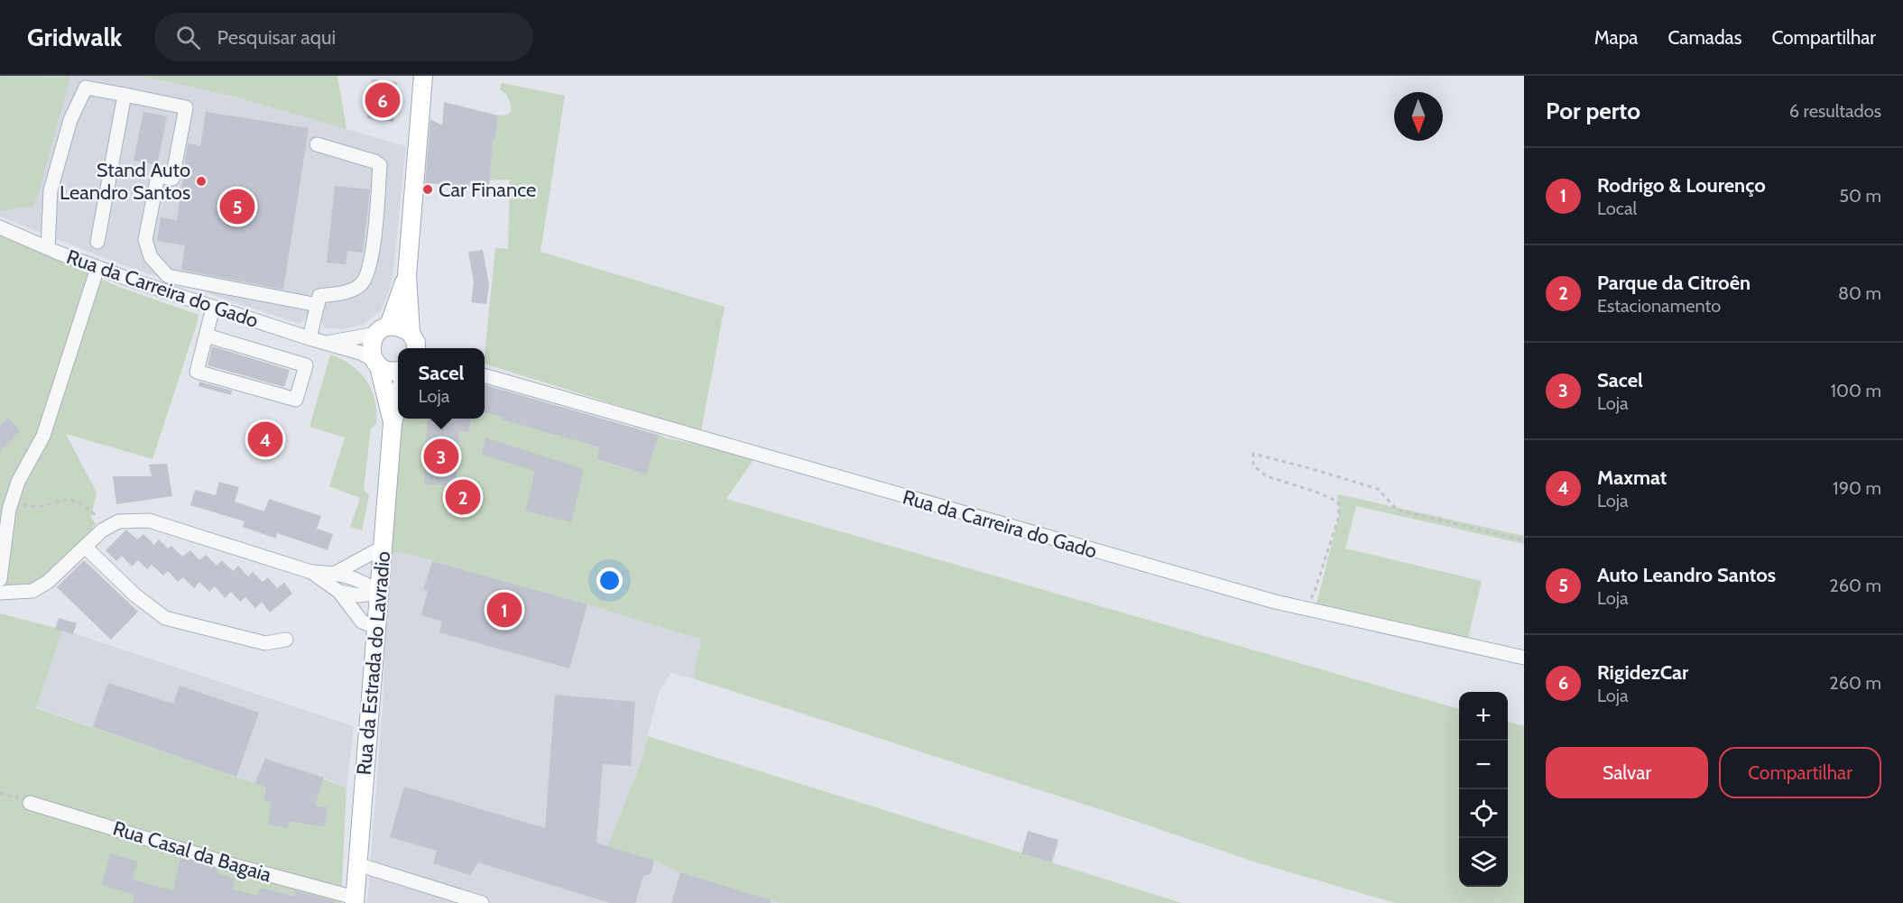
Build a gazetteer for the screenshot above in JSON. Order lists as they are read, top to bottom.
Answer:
{
  "streets": {
    "main road": ["Rua da Estrada do Lavradio"],
    "street": ["Rua da Carreira do Gado", "Rua Casal da Bagaia"]
  },
  "crossings": [
    ["Rua da Carreira do Gado", "Rua da Estrada do Lavradio"],
    ["Rua da Estrada do Lavradio", "Rua Casal da Bagaia"]
  ],
  "places": ["Stand Auto Leandro Santos", "Car Finance"],
  "north": "bottom",
  "page": {
    "header": "Gridwalk",
    "search": "Pesquisar aqui",
    "nav": ["Mapa", "Camadas", "Compartilhar"],
    "heading": ["Por perto", "6 resultados"],
    "pins": [
      "6",
      "5",
      "4",
      "3",
      "2",
      "1"
    ],
    "list": [
      {
        "mark": "1",
        "name": "Rodrigo & Lourenço",
        "note": "Local",
        "value": "50 m"
      },
      {
        "mark": "2",
        "name": "Parque da Citroên",
        "note": "Estacionamento",
        "value": "80 m"
      },
      {
        "mark": "3",
        "name": "Sacel",
        "note": "Loja",
        "value": "100 m"
      },
      {
        "mark": "4",
        "name": "Maxmat",
        "note": "Loja",
        "value": "190 m"
      },
      {
        "mark": "5",
        "name": "Auto Leandro Santos",
        "note": "Loja",
        "value": "260 m"
      },
      {
        "mark": "6",
        "name": "RigidezCar",
        "note": "Loja",
        "value": "260 m"
      }
    ],
    "popup": ["Sacel", "Loja"],
    "map_buttons": ["+", "−"],
    "buttons": ["Salvar", "Compartilhar"]
  }
}
